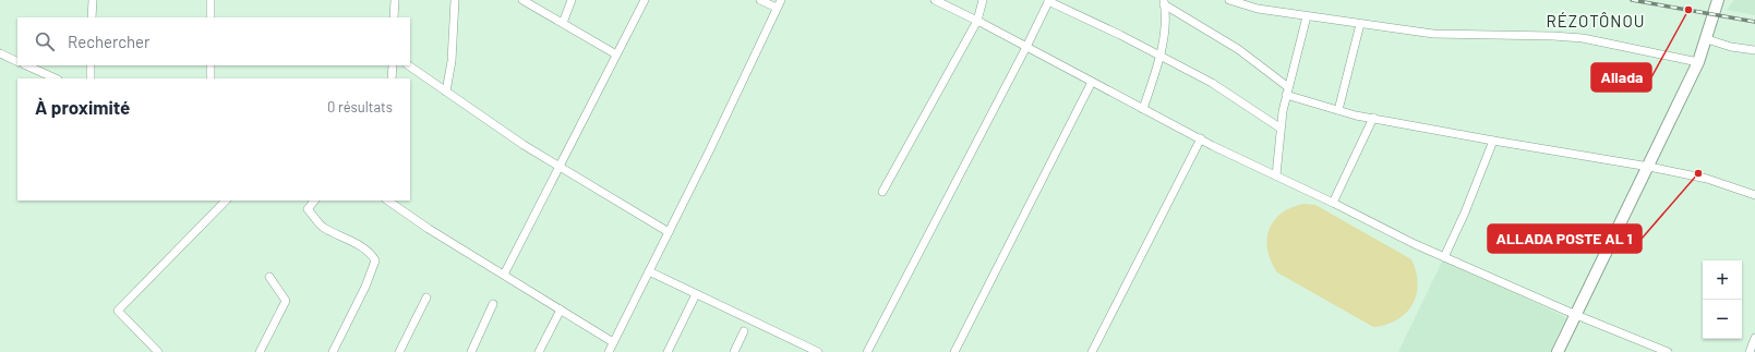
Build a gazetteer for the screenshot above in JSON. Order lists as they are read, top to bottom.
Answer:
{
  "districts": ["RÉZOTÔNOU"],
  "places": ["Allada", "ALLADA POSTE AL 1"],
  "page": {
    "search": "Rechercher",
    "heading": ["À proximité", "0 résultats"],
    "map_buttons": ["+", "−"]
  }
}
